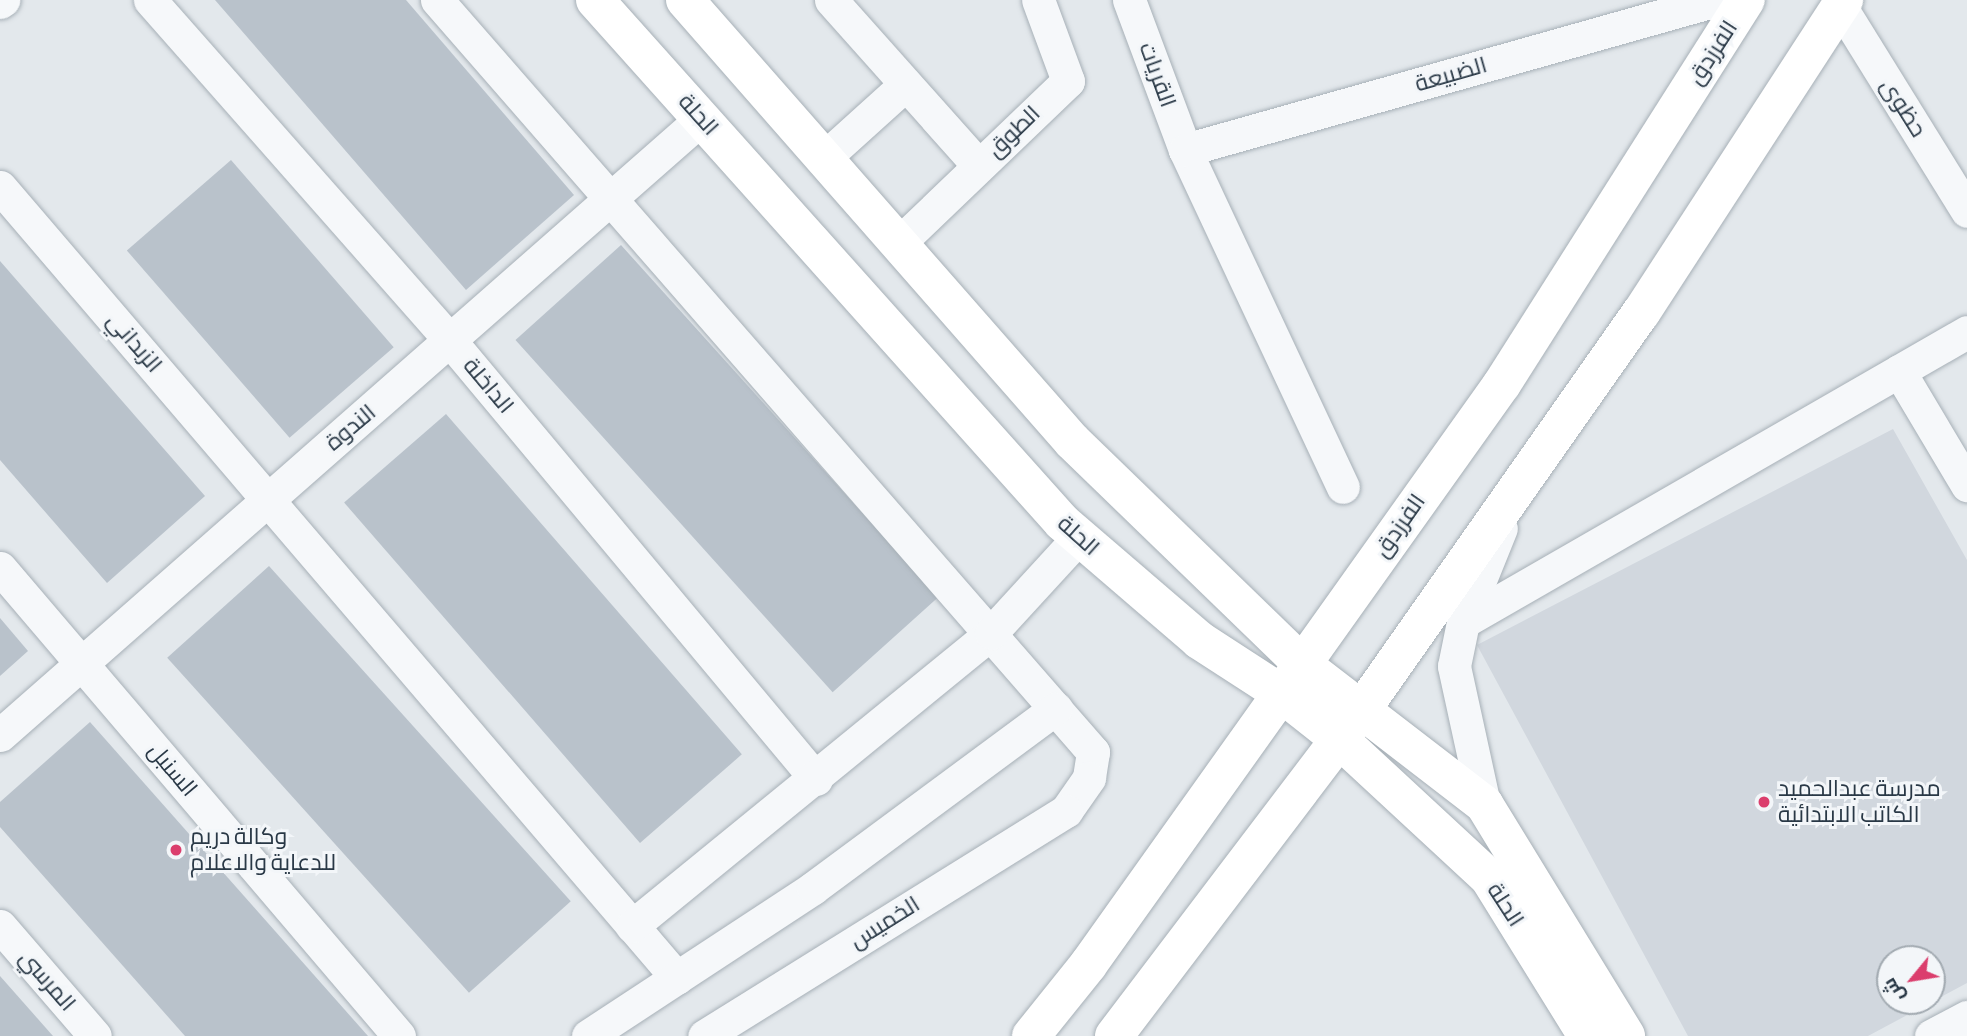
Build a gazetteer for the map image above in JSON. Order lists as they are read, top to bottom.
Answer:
{
  "streets": {
    "main road": ["الفرزدق", "الحلة"],
    "street": [
      "القريات",
      "الضبيعة",
      "حظوى",
      "الطوق",
      "الزبداني",
      "الداخلة",
      "الندوة",
      "السنبل",
      "الخميس",
      "المرسي"
    ]
  },
  "crossings": [
    ["الفرزدق", "الحلة"],
    ["القريات", "الضبيعة"],
    ["الحلة", "الطوق"],
    ["الحلة", "الندوة"],
    ["الزبداني", "الندوة"],
    ["الداخلة", "الندوة"],
    ["الندوة", "السنبل"]
  ],
  "places": ["مدرسة عبدالحميد الكاتب الابتدائية", "وكالة دريم للدعاية والاعلام"],
  "north": "bottom left"
}
